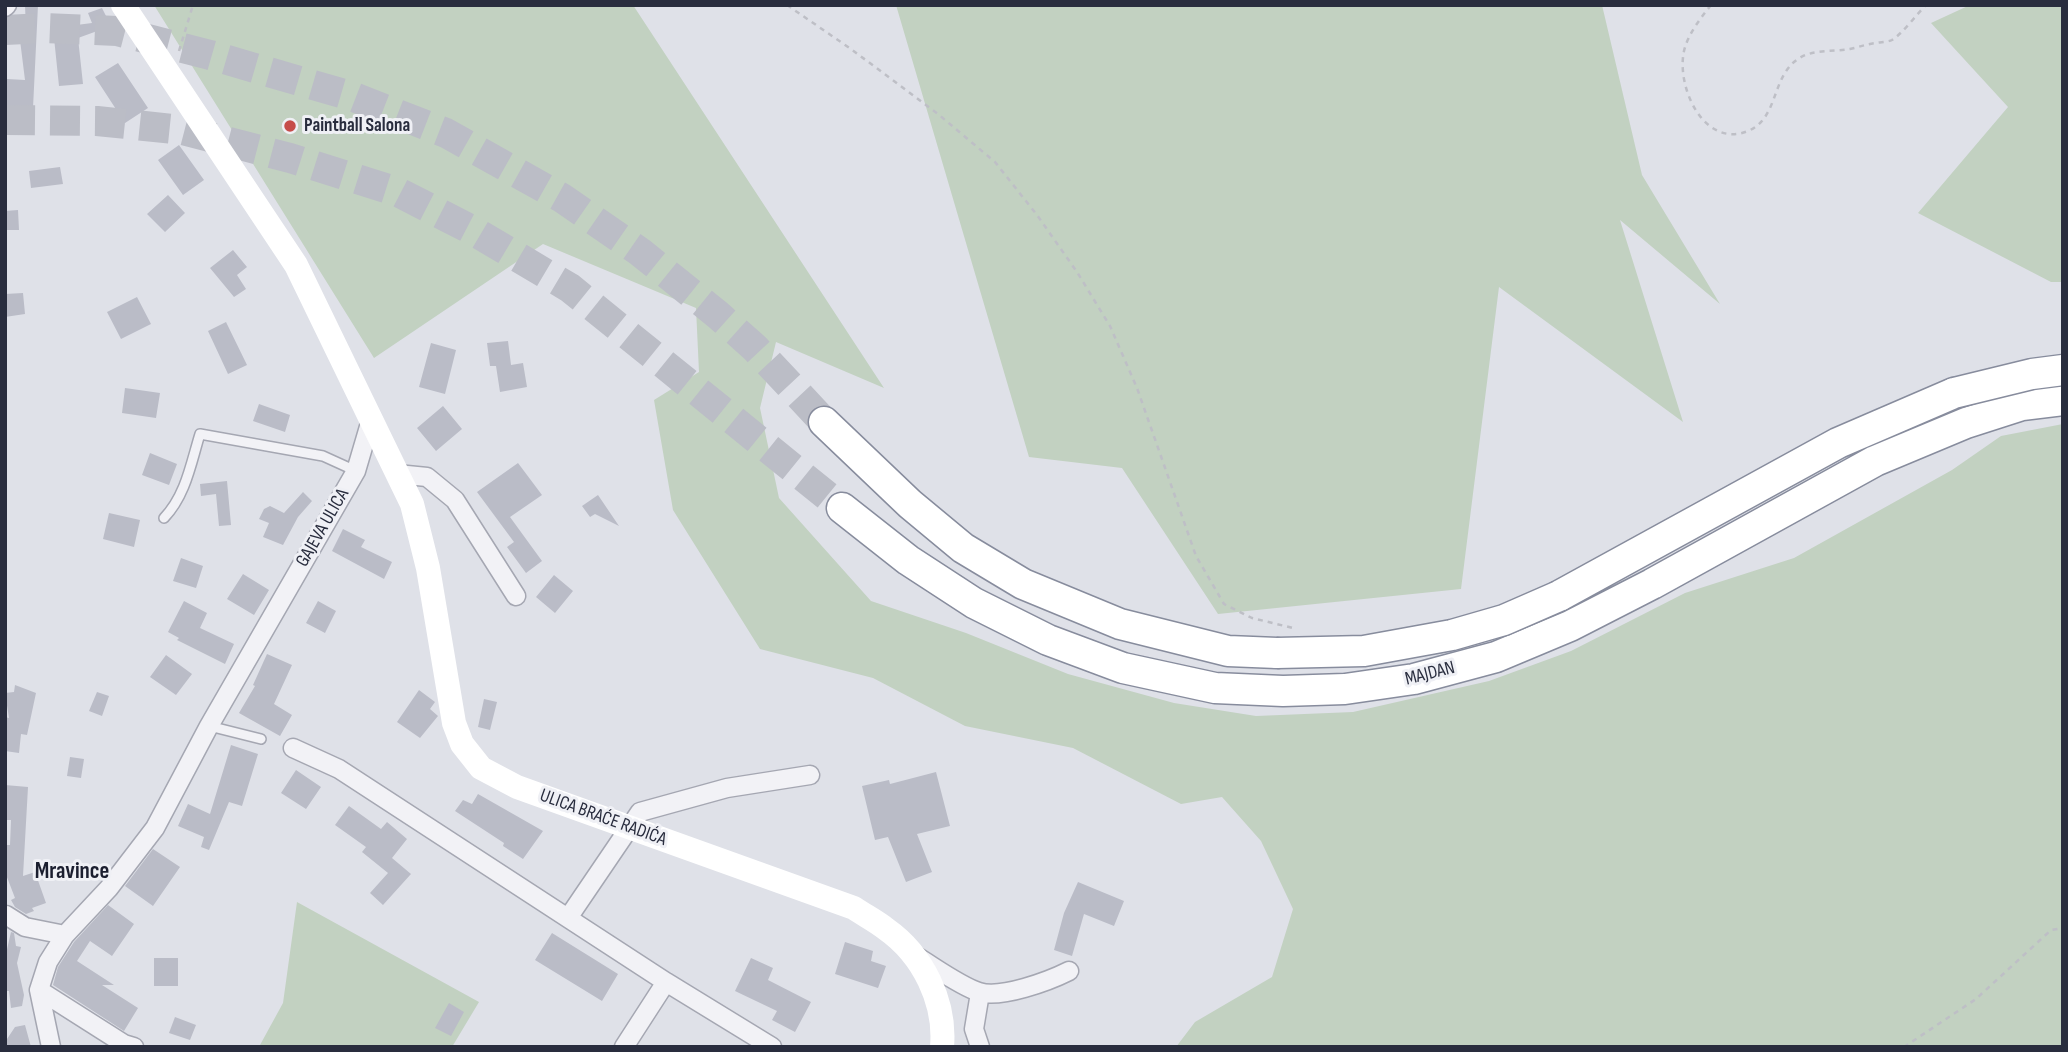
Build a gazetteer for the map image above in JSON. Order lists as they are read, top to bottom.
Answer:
{
  "streets": {
    "highway": ["MAJDAN"],
    "main road": ["ULICA BRAĆE RADIĆA"],
    "street": ["GAJEVA ULICA"]
  },
  "crossings": [
    ["GAJEVA ULICA", "ULICA BRAĆE RADIĆA"]
  ],
  "districts": ["Mravince"],
  "places": ["Paintball Salona"]
}
